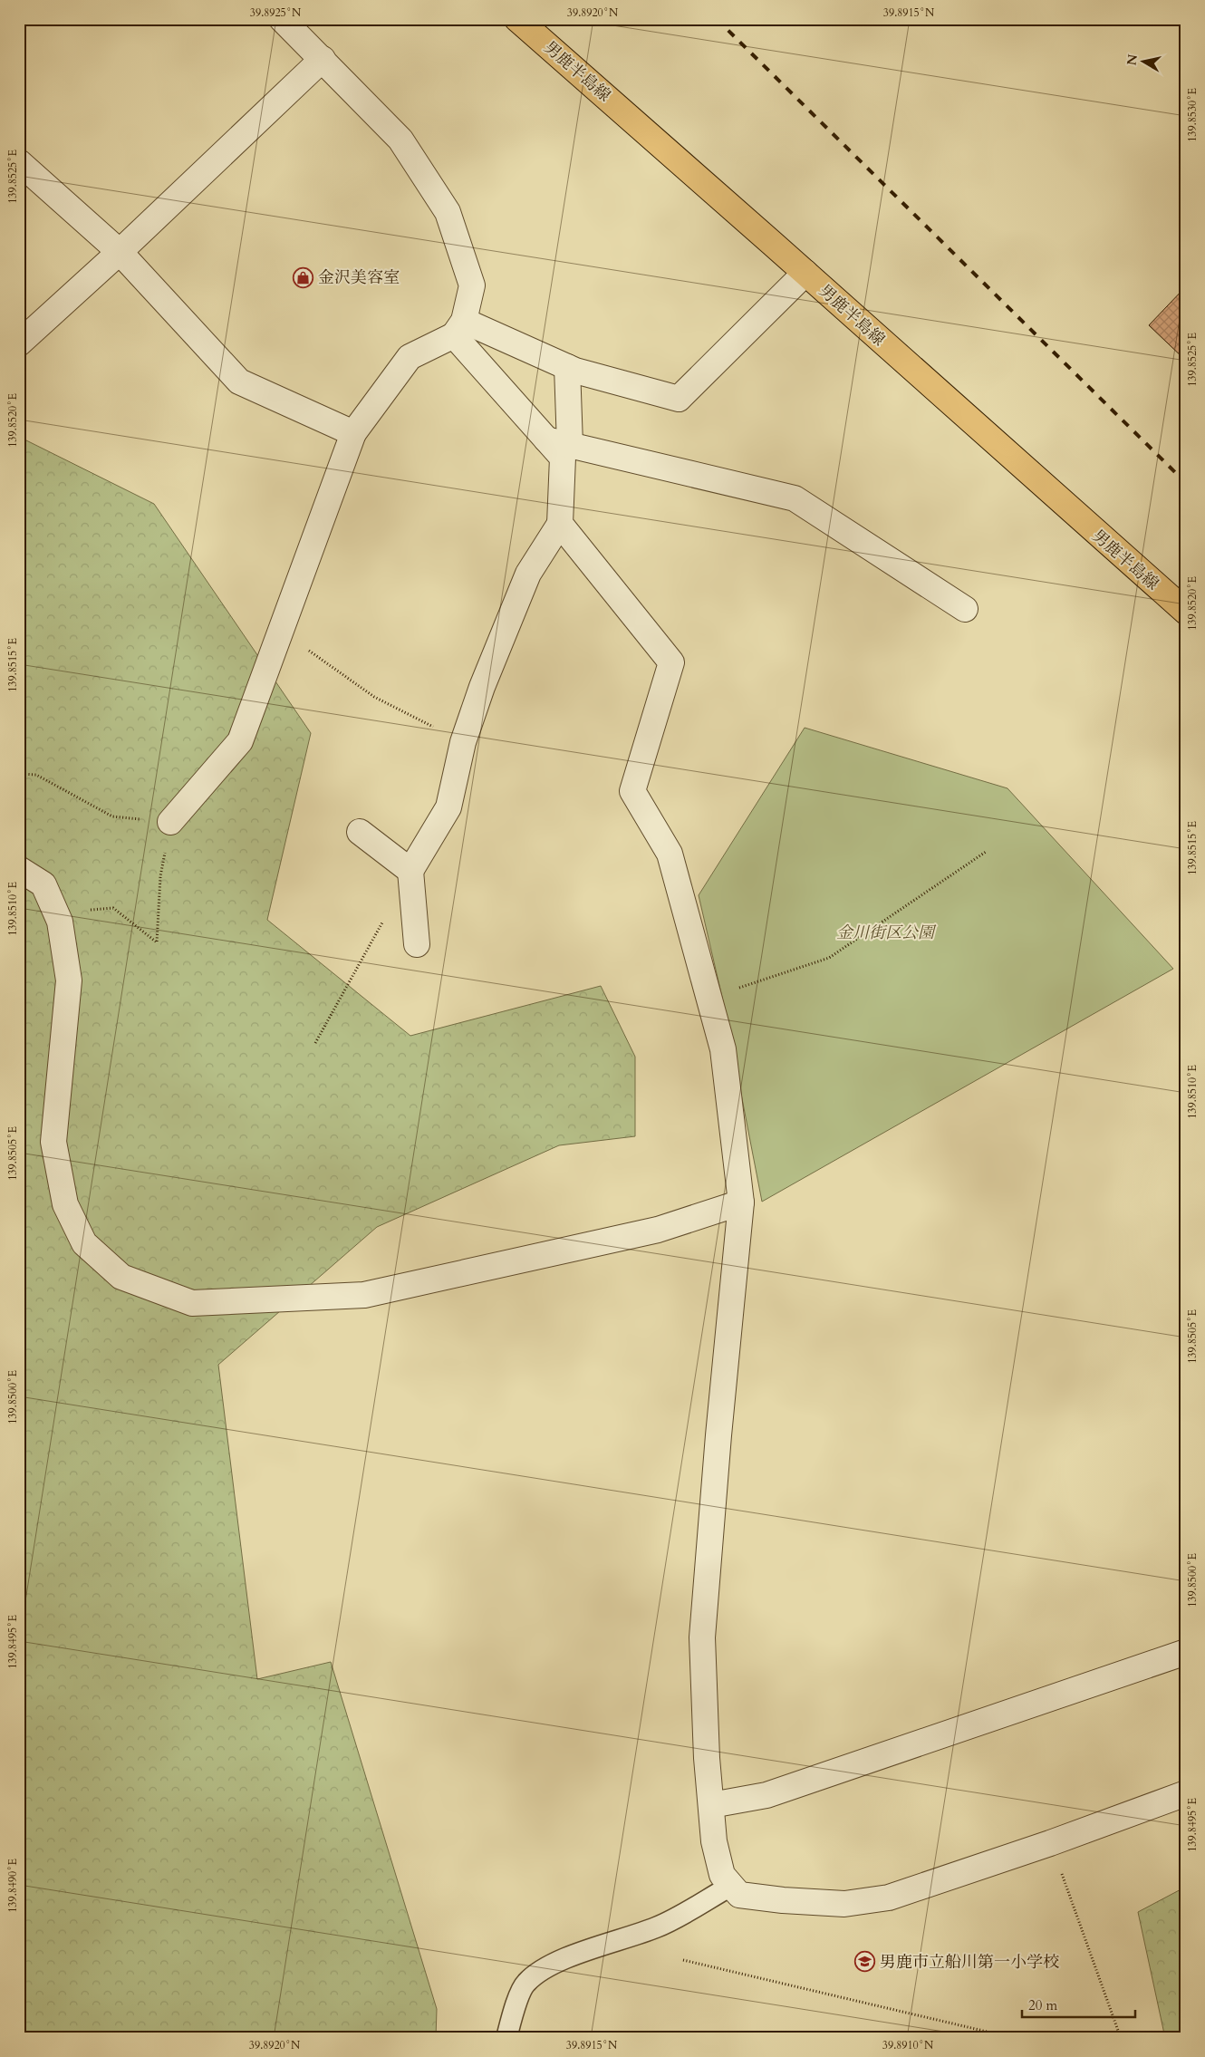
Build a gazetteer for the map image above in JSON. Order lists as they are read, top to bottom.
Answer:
{
  "streets": {
    "main road": ["男鹿半島線"]
  },
  "parks": ["金川街区公園"],
  "places": {
    "shop": ["金沢美容室"],
    "school or university": ["男鹿市立船川第一小学校"]
  },
  "scale_bar": "20 m",
  "north": "left",
  "coordinates": [
    "39.8925°N",
    "39.8920°N",
    "39.8915°N",
    "139.8530°E",
    "139.8525°E",
    "139.8520°E",
    "139.8515°E",
    "139.8510°E",
    "139.8505°E",
    "139.8500°E",
    "139.8495°E",
    "139.8490°E",
    "39.8910°N"
  ]
}
